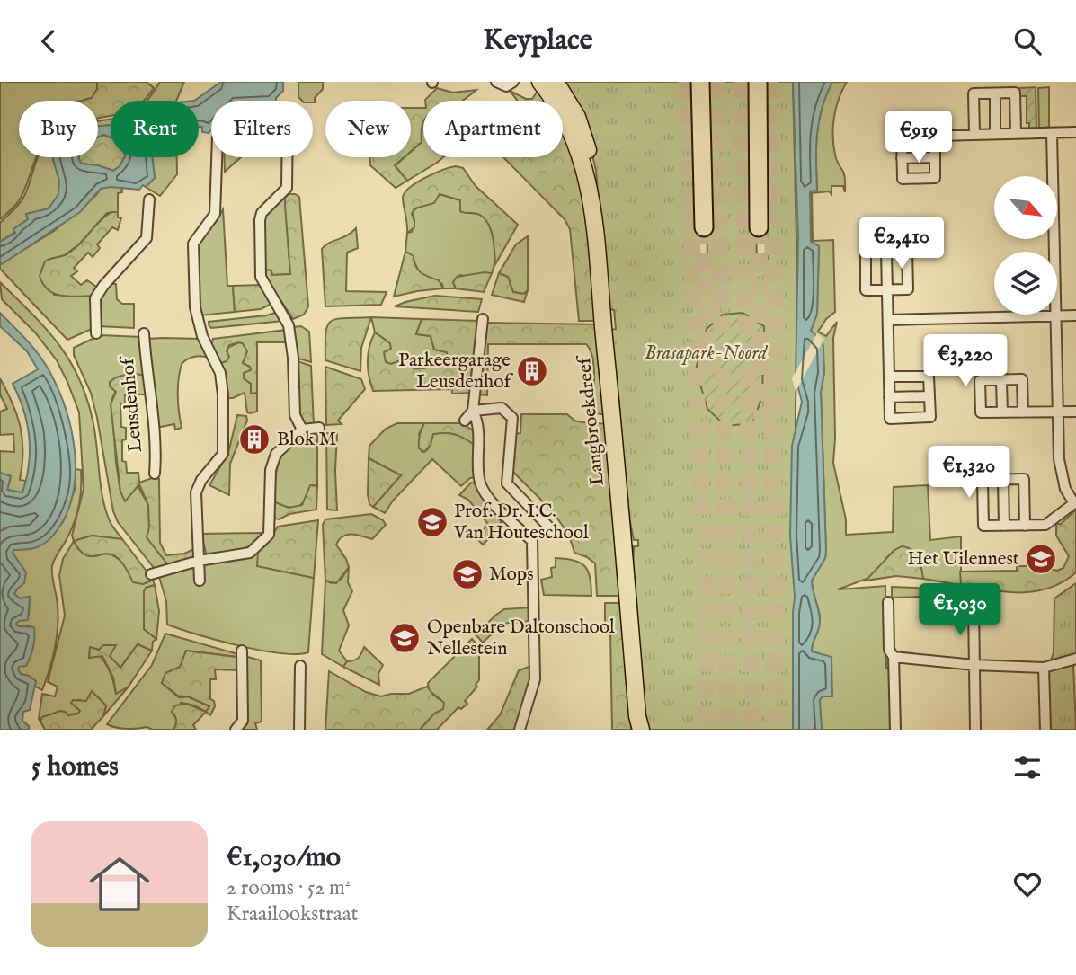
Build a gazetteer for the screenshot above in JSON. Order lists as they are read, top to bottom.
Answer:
{
  "streets": {
    "main road": ["Langbroekdreef"],
    "street": ["Leusdenhof"]
  },
  "parks": ["Brasapark-Noord"],
  "places": {
    "building": ["Parkeergarage Leusdenhof", "Blok M"],
    "school or university": [
      "Prof. Dr. I.C. Van Houteschool",
      "Het Uilennest",
      "Mops",
      "Openbare Daltonschool Nellestein"
    ]
  },
  "north": "bottom right",
  "page": {
    "header": "Keyplace",
    "chip": [
      "Buy",
      "Rent",
      "Filters",
      "New",
      "Apartment"
    ],
    "price": [
      "€919",
      "€2,410",
      "€3,220",
      "€1,320",
      "€1,030"
    ],
    "heading": "5 homes",
    "list": [
      {
        "name": "€1,030/mo",
        "note": "2 rooms · 52 m² · Kraailookstraat"
      }
    ]
  }
}
